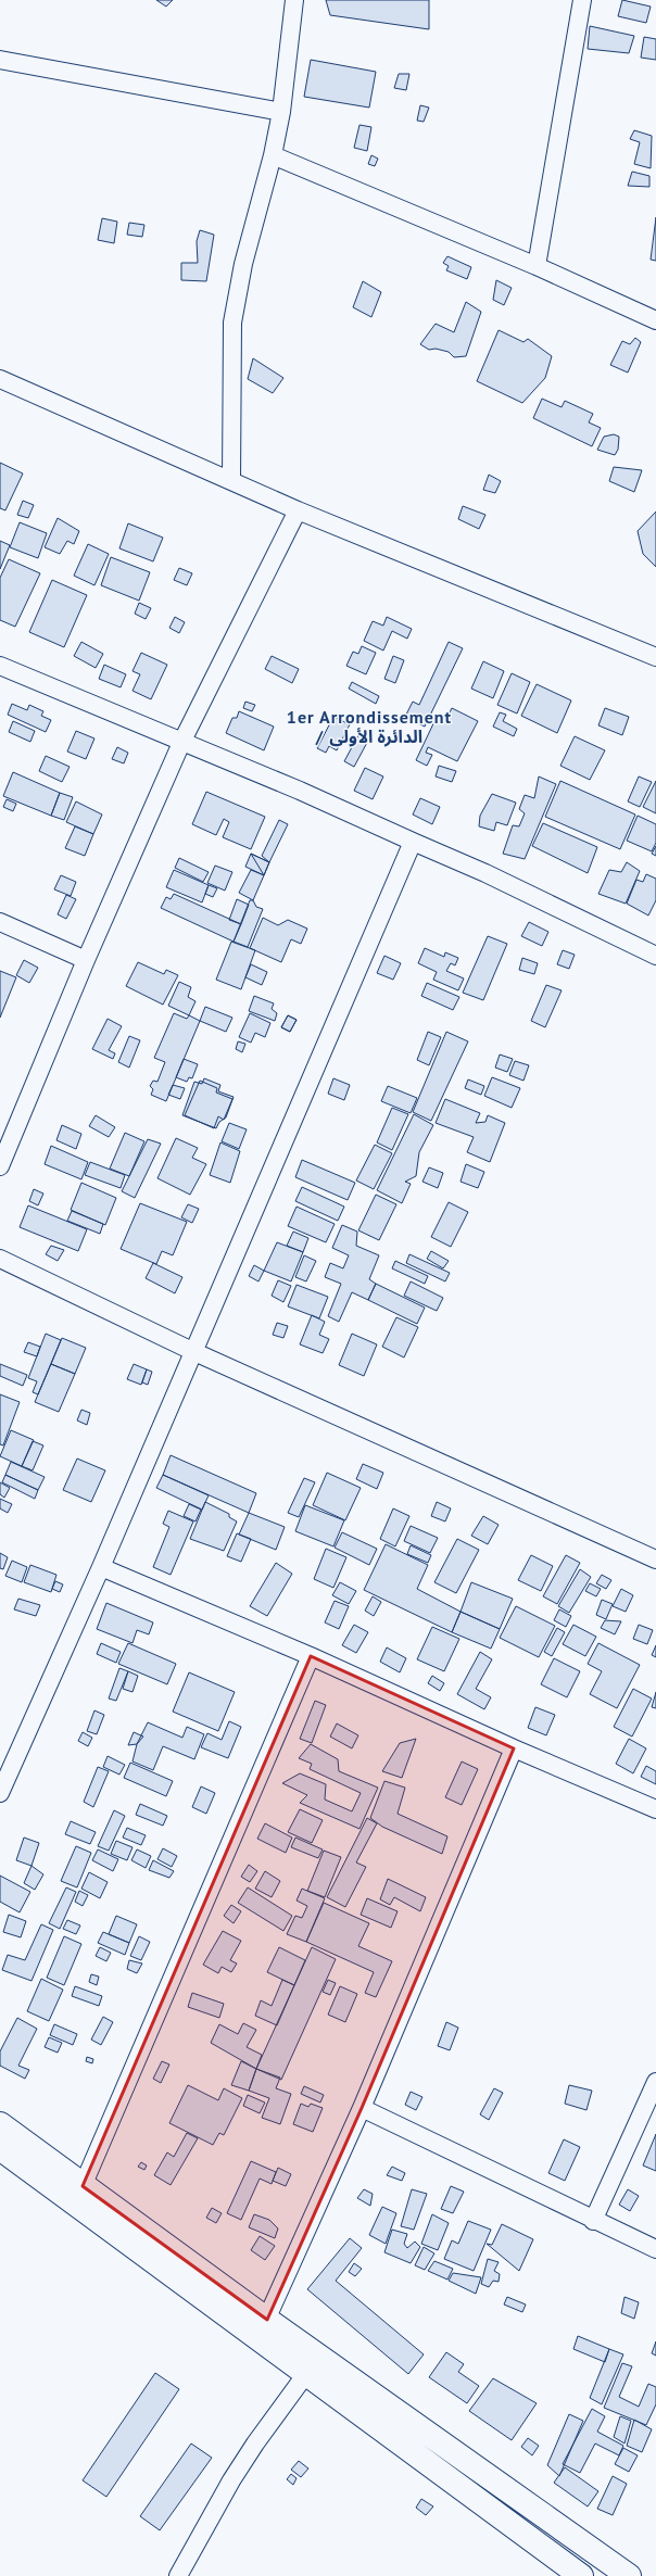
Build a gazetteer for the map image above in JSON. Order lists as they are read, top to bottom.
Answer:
{
  "districts": ["1er Arrondissement / الدائرة الأولى"]
}
